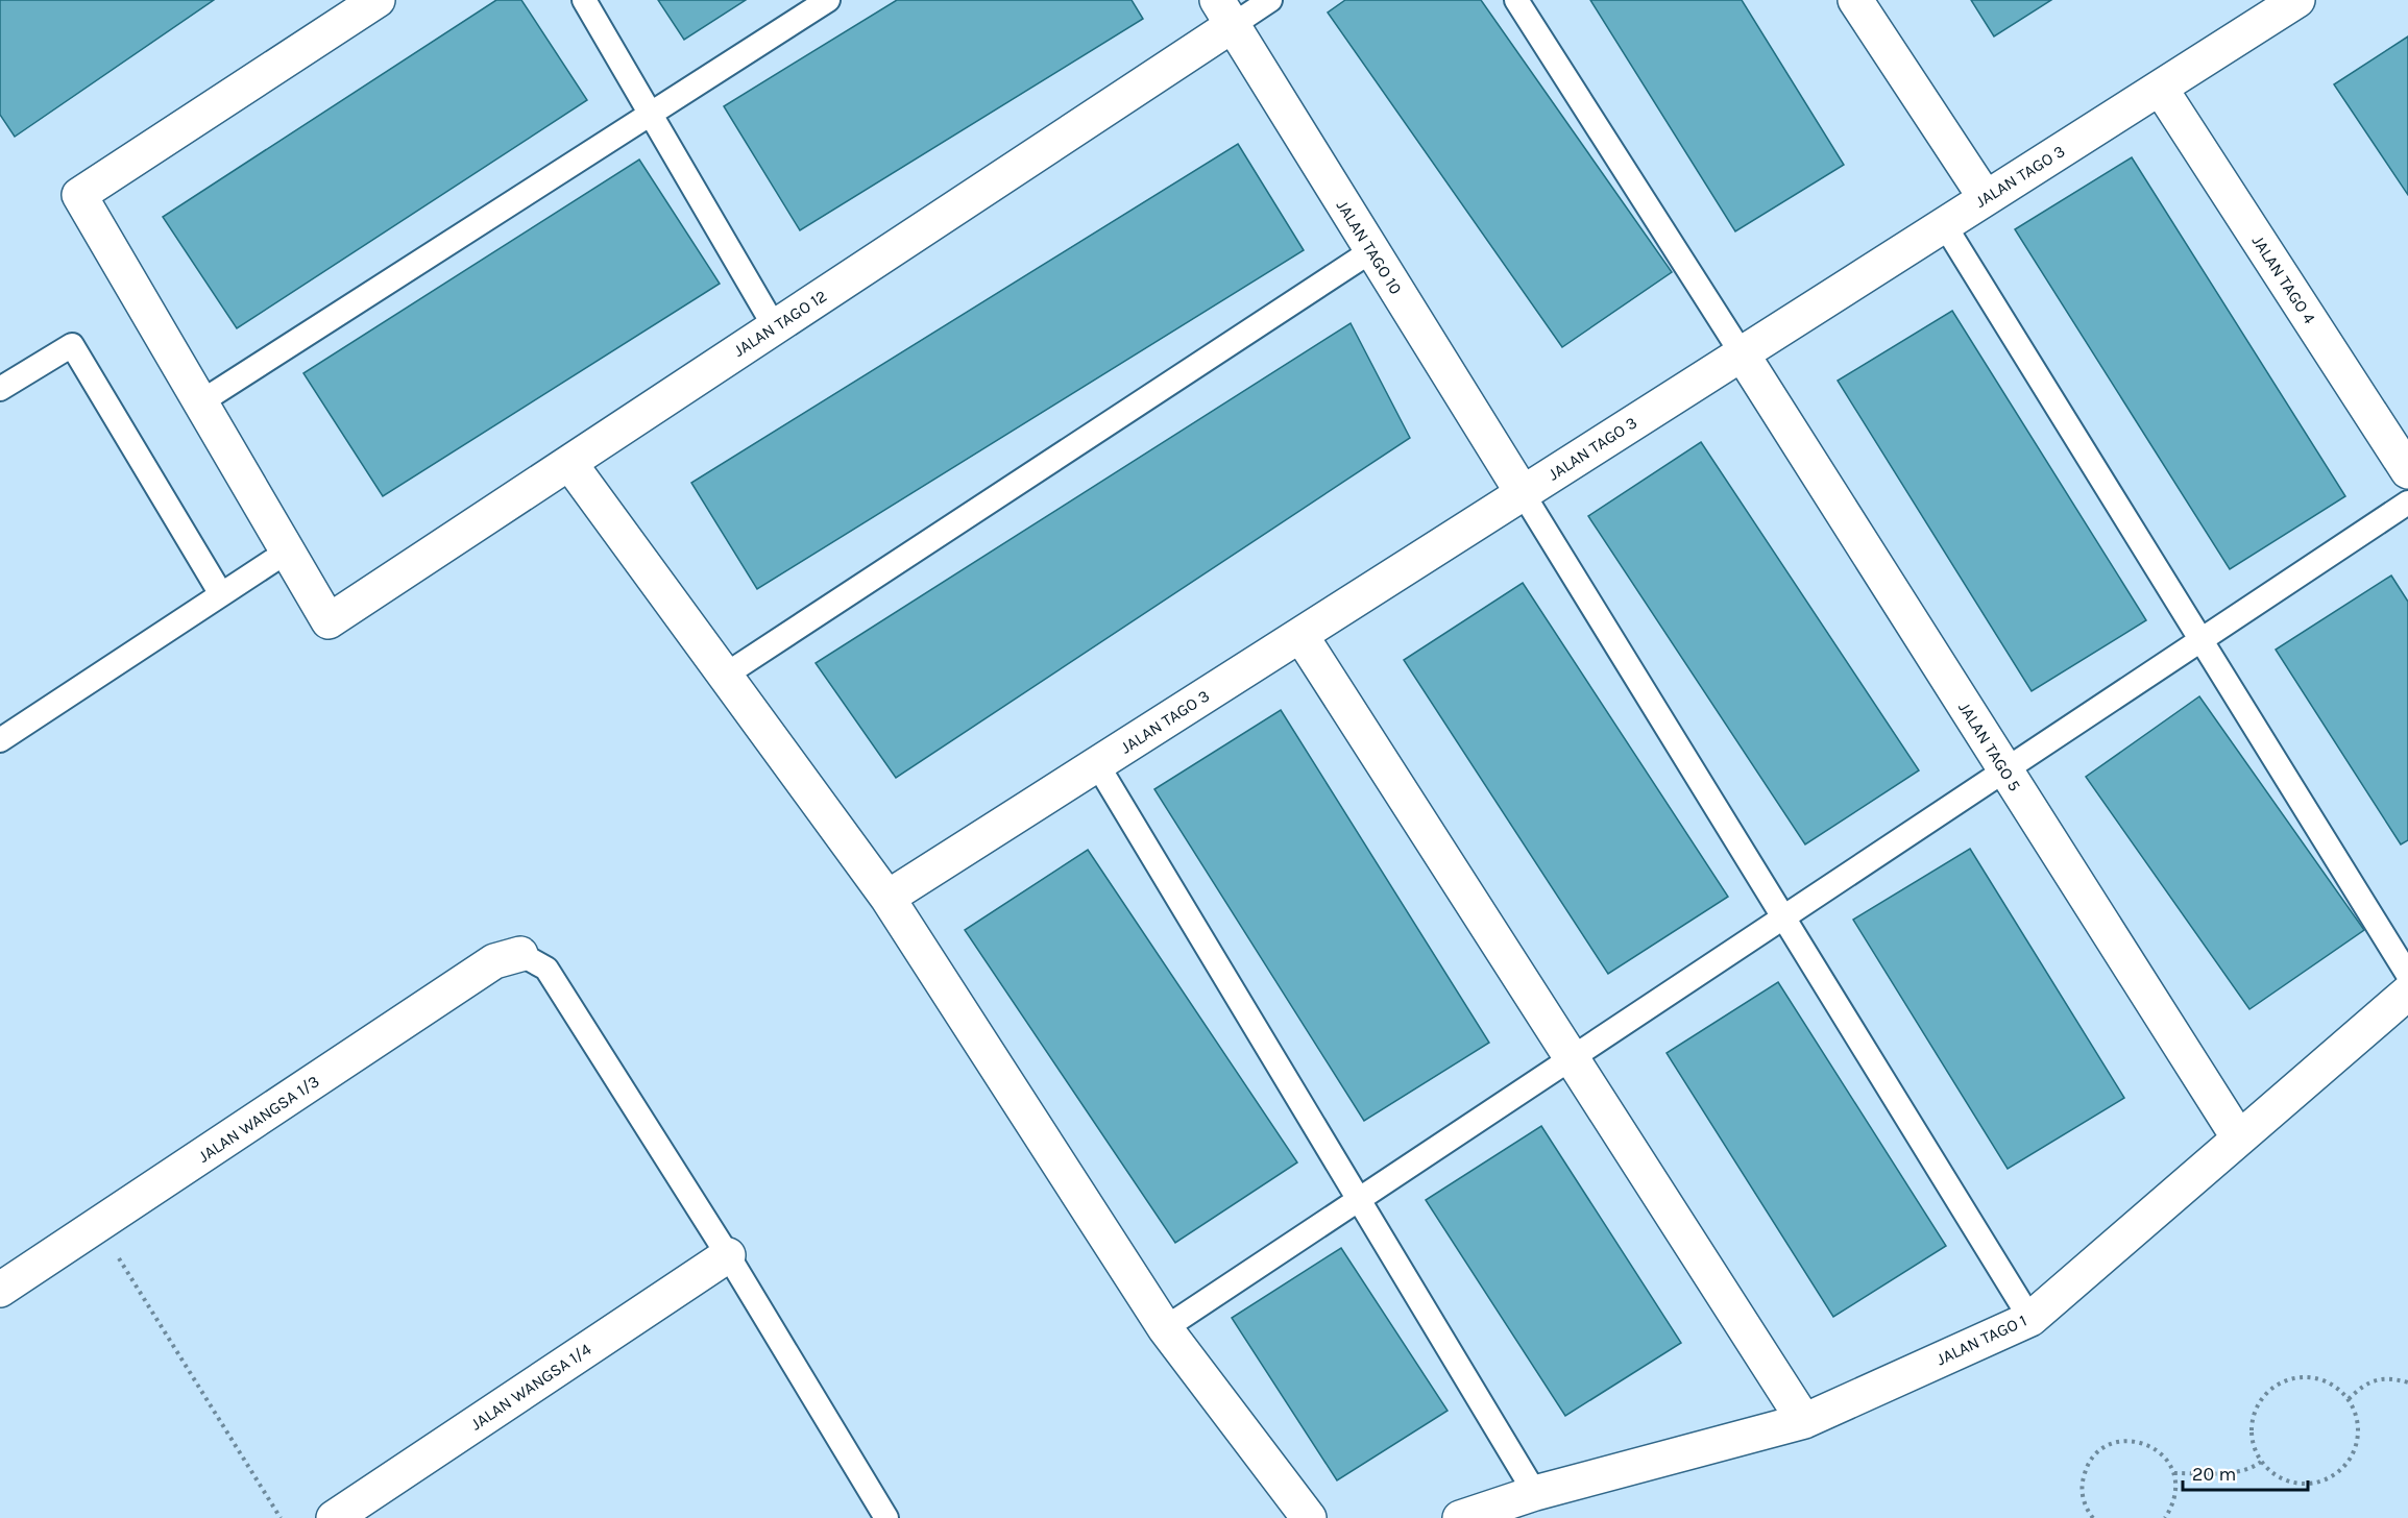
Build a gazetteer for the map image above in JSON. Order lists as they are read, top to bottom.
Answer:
{
  "streets": {
    "street": [
      "JALAN TAGO 3",
      "JALAN TAGO 10",
      "JALAN TAGO 4",
      "JALAN TAGO 12",
      "JALAN TAGO 5",
      "JALAN WANGSA 1/3",
      "JALAN TAGO 1",
      "JALAN WANGSA 1/4"
    ]
  },
  "crossings": [
    ["JALAN TAGO 3", "JALAN TAGO 10"],
    ["JALAN TAGO 3", "JALAN TAGO 4"],
    ["JALAN TAGO 3", "JALAN TAGO 5"],
    ["JALAN TAGO 10", "JALAN TAGO 12"],
    ["JALAN TAGO 5", "JALAN TAGO 1"]
  ],
  "scale_bar": "20 m"
}
